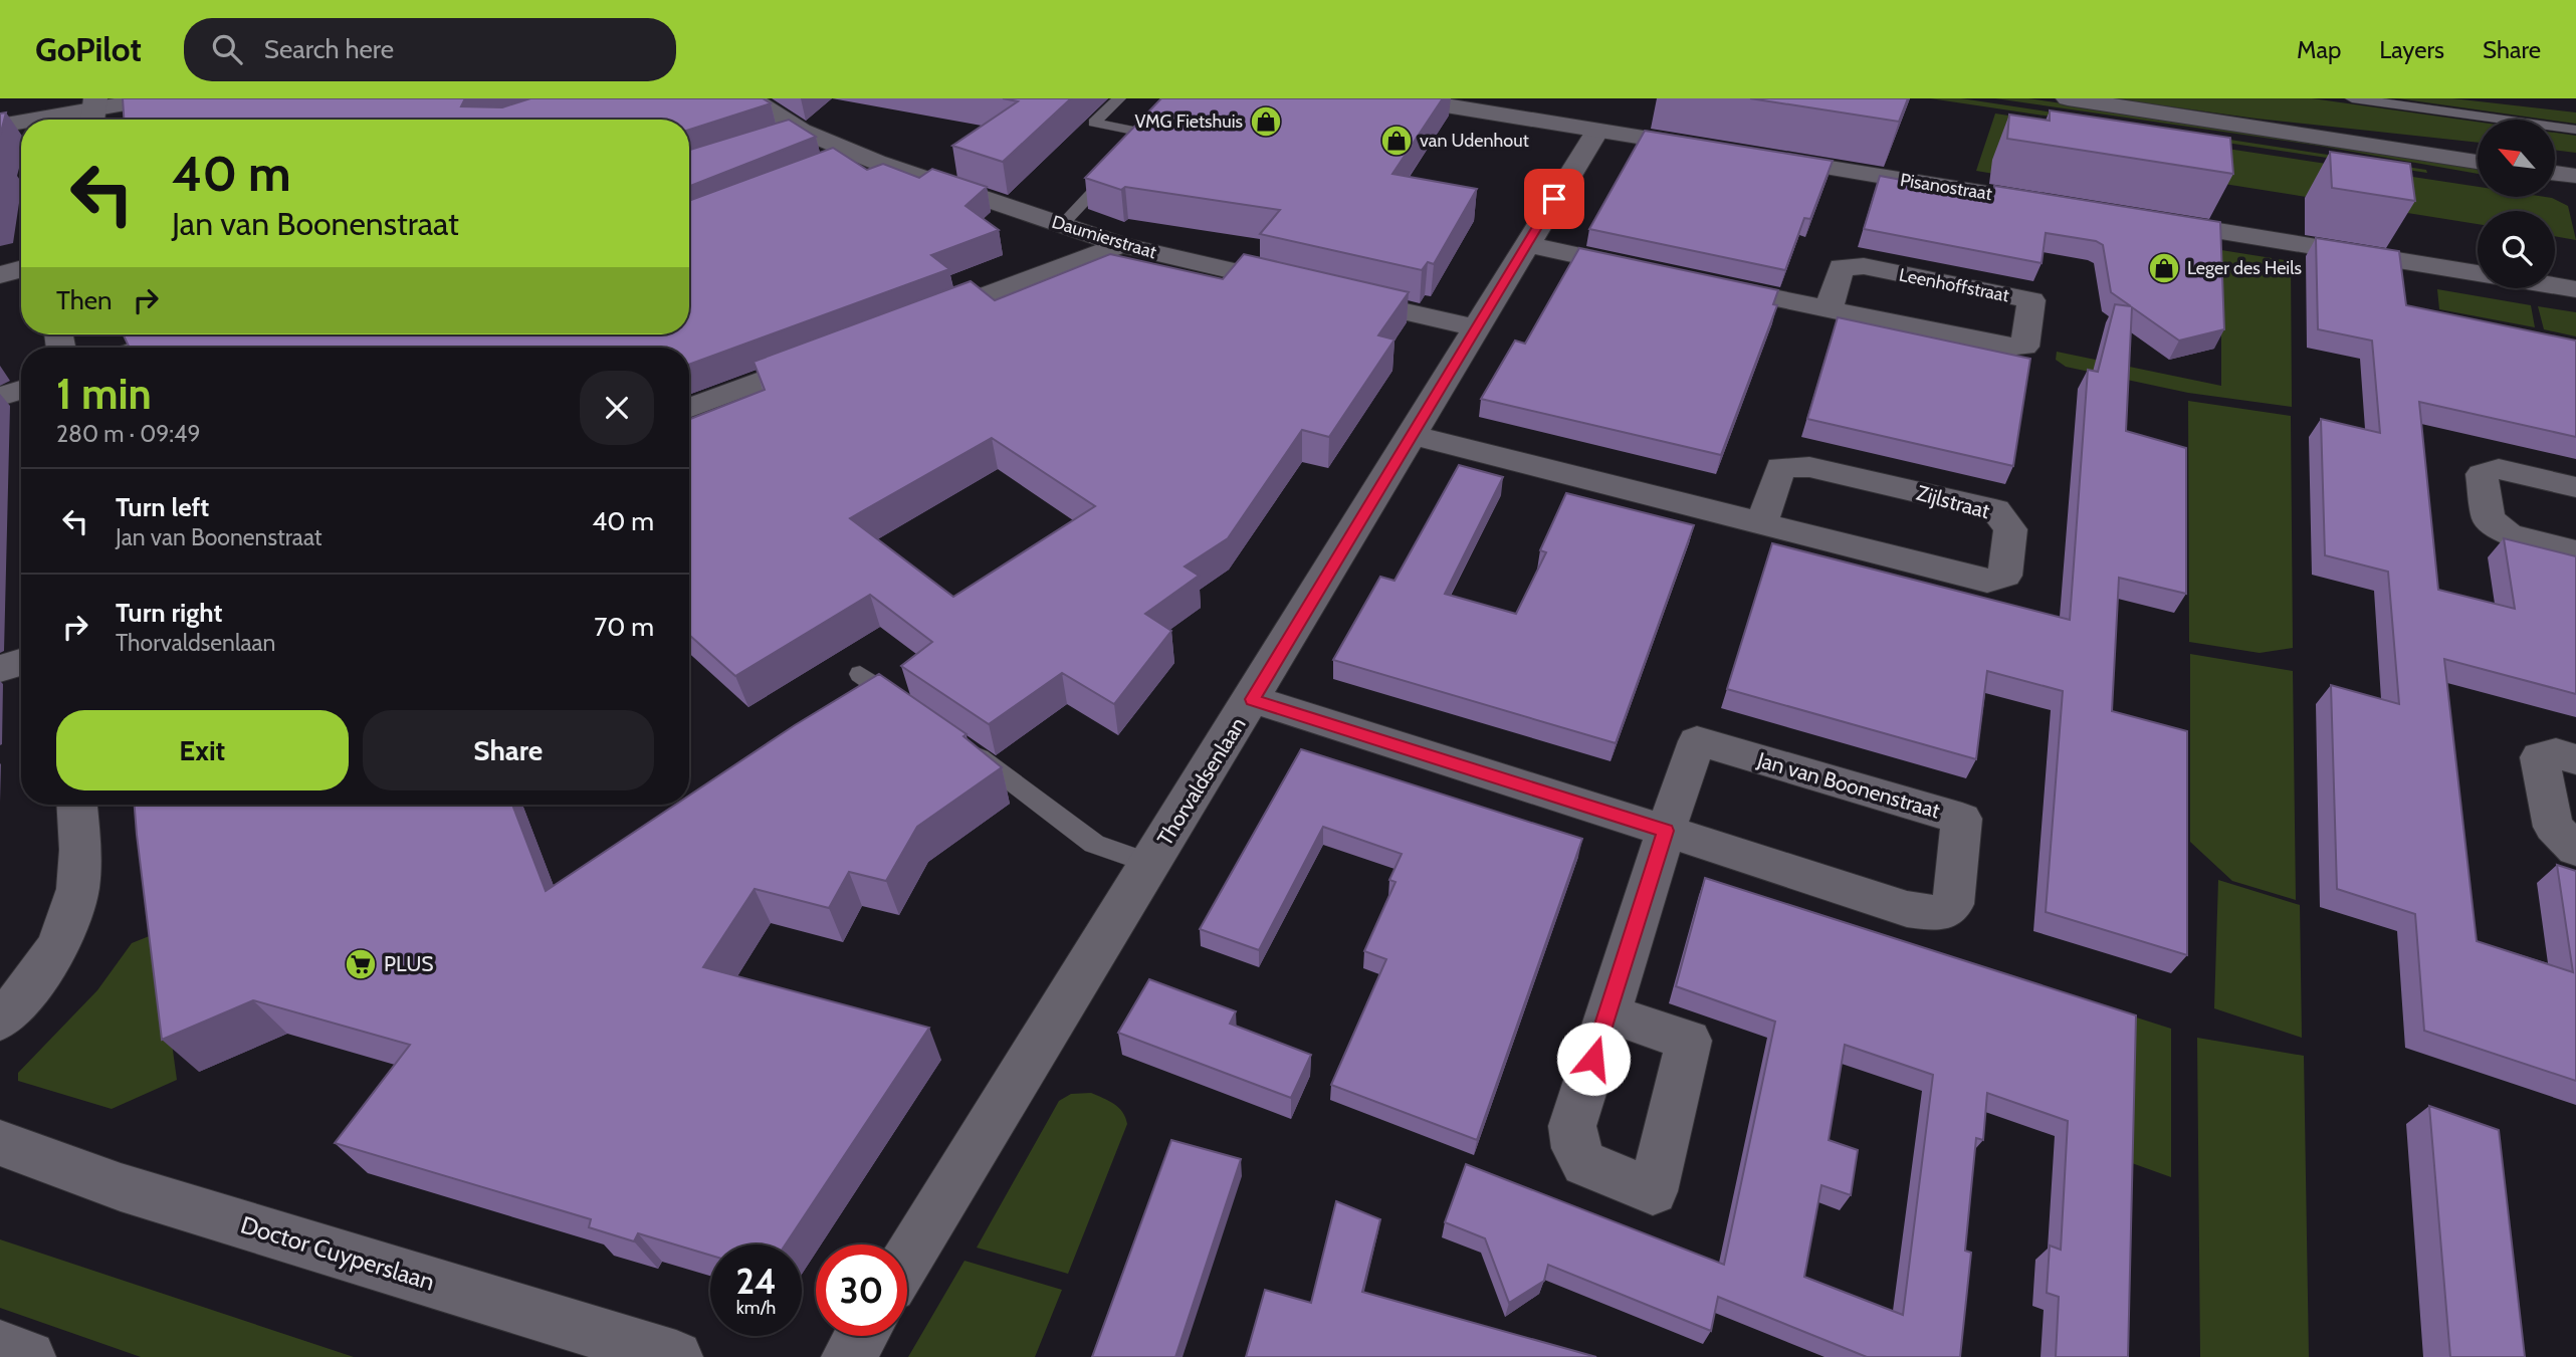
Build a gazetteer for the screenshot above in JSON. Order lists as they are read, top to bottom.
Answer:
{
  "streets": {
    "street": [
      "Pisanostraat",
      "Daumierstraat",
      "Leenhoffstraat",
      "Zijlstraat",
      "Thorvaldsenlaan",
      "Jan van Boonenstraat",
      "Doctor Cuyperslaan"
    ]
  },
  "crossings": [
    ["Zijlstraat", "Thorvaldsenlaan"],
    ["Thorvaldsenlaan", "Jan van Boonenstraat"]
  ],
  "places": {
    "shop": ["VMG Fietshuis", "van Udenhout", "Leger des Heils"],
    "supermarket": ["PLUS"]
  },
  "north": "top left",
  "page": {
    "header": "GoPilot",
    "search": "Search here",
    "nav": ["Map", "Layers", "Share"],
    "turn": ["40 m", "Jan van Boonenstraat"],
    "then": "Then",
    "heading": ["1 min", "280 m · 09:49"],
    "list": [
      {
        "name": "Turn left",
        "note": "Jan van Boonenstraat",
        "value": "40 m"
      },
      {
        "name": "Turn right",
        "note": "Thorvaldsenlaan",
        "value": "70 m"
      }
    ],
    "buttons": ["Exit", "Share"],
    "speed": "24 km/h",
    "limit": "30"
  }
}
